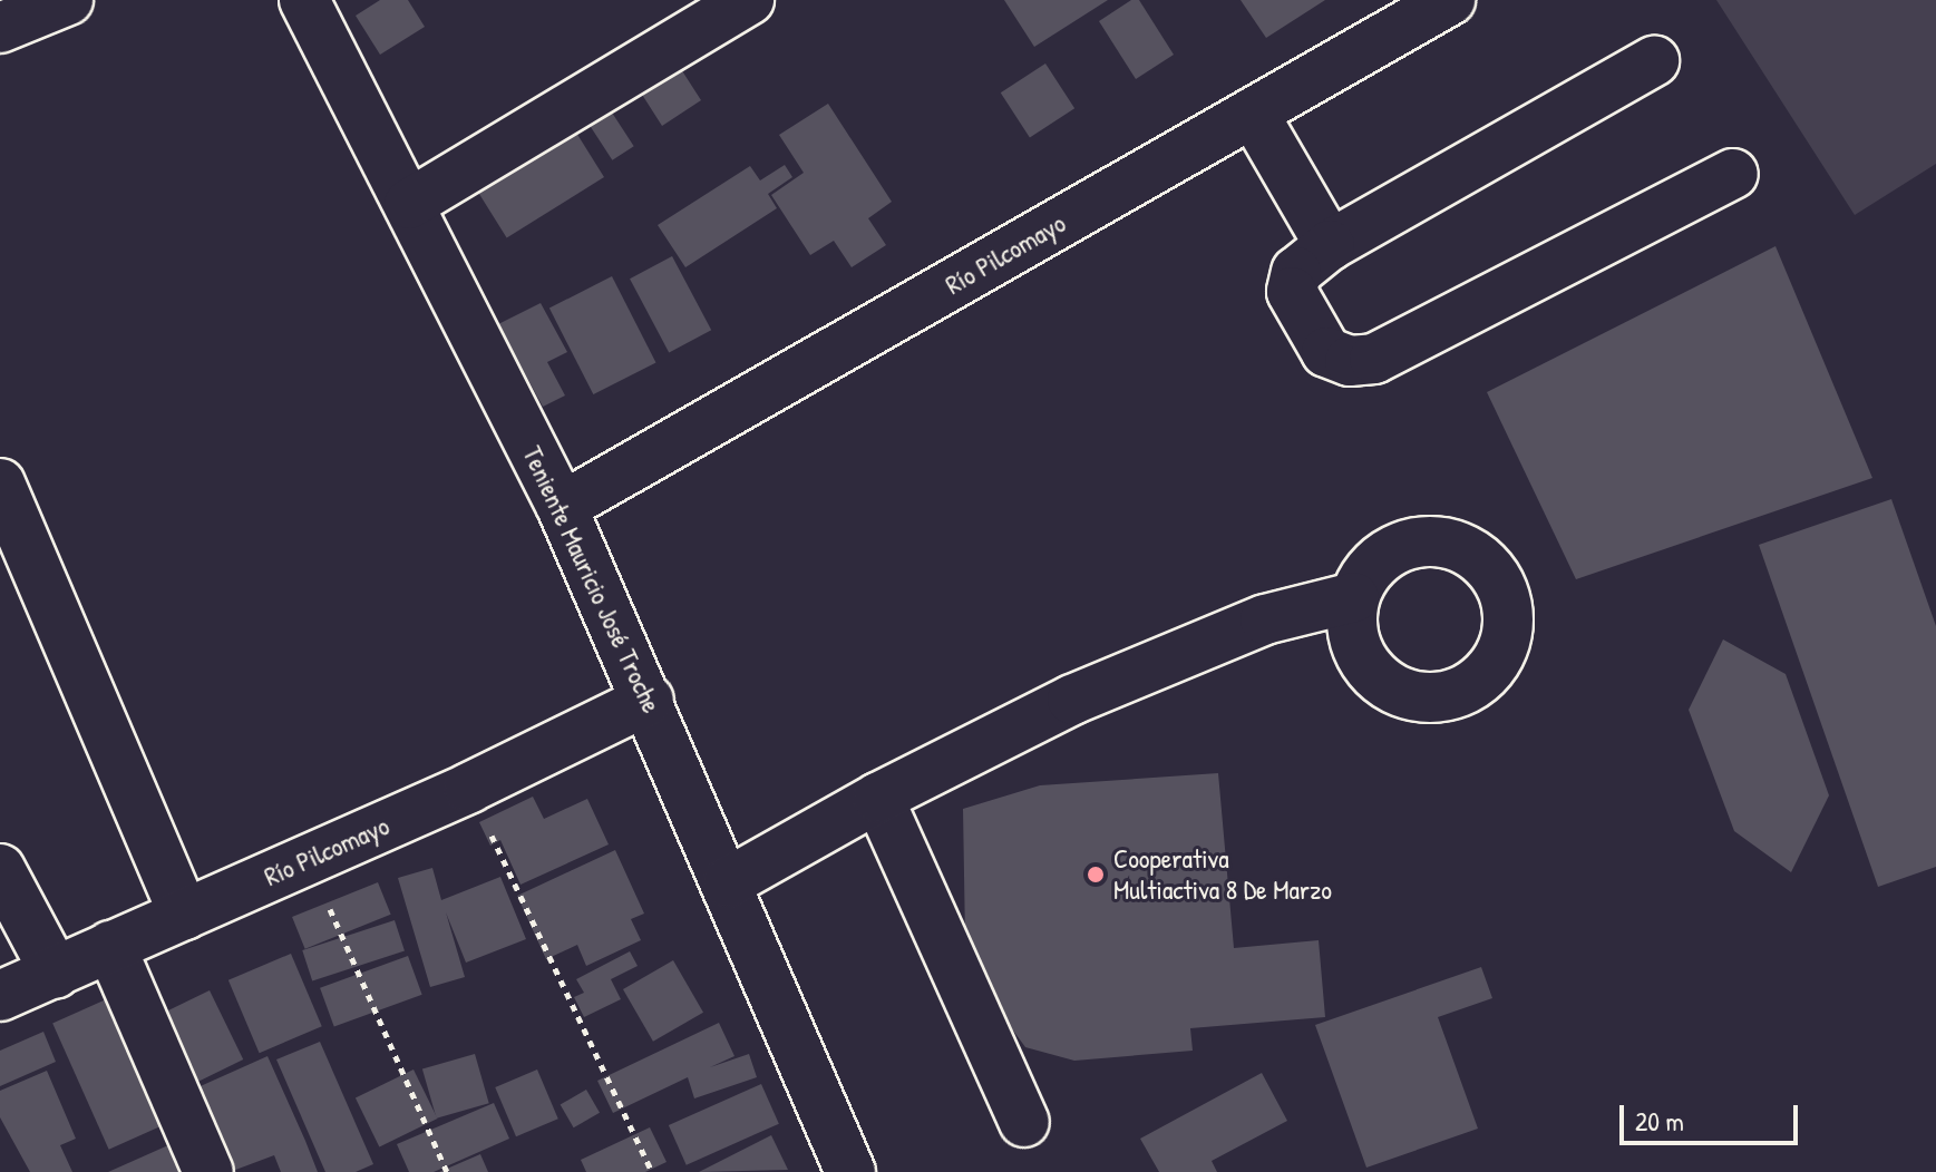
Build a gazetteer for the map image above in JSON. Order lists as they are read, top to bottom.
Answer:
{
  "streets": {
    "street": ["Río Pilcomayo", "Teniente Mauricio José Troche"]
  },
  "crossings": [
    ["Río Pilcomayo", "Teniente Mauricio José Troche"]
  ],
  "places": ["Cooperativa Multiactiva 8 De Marzo"],
  "scale_bar": "20 m"
}
